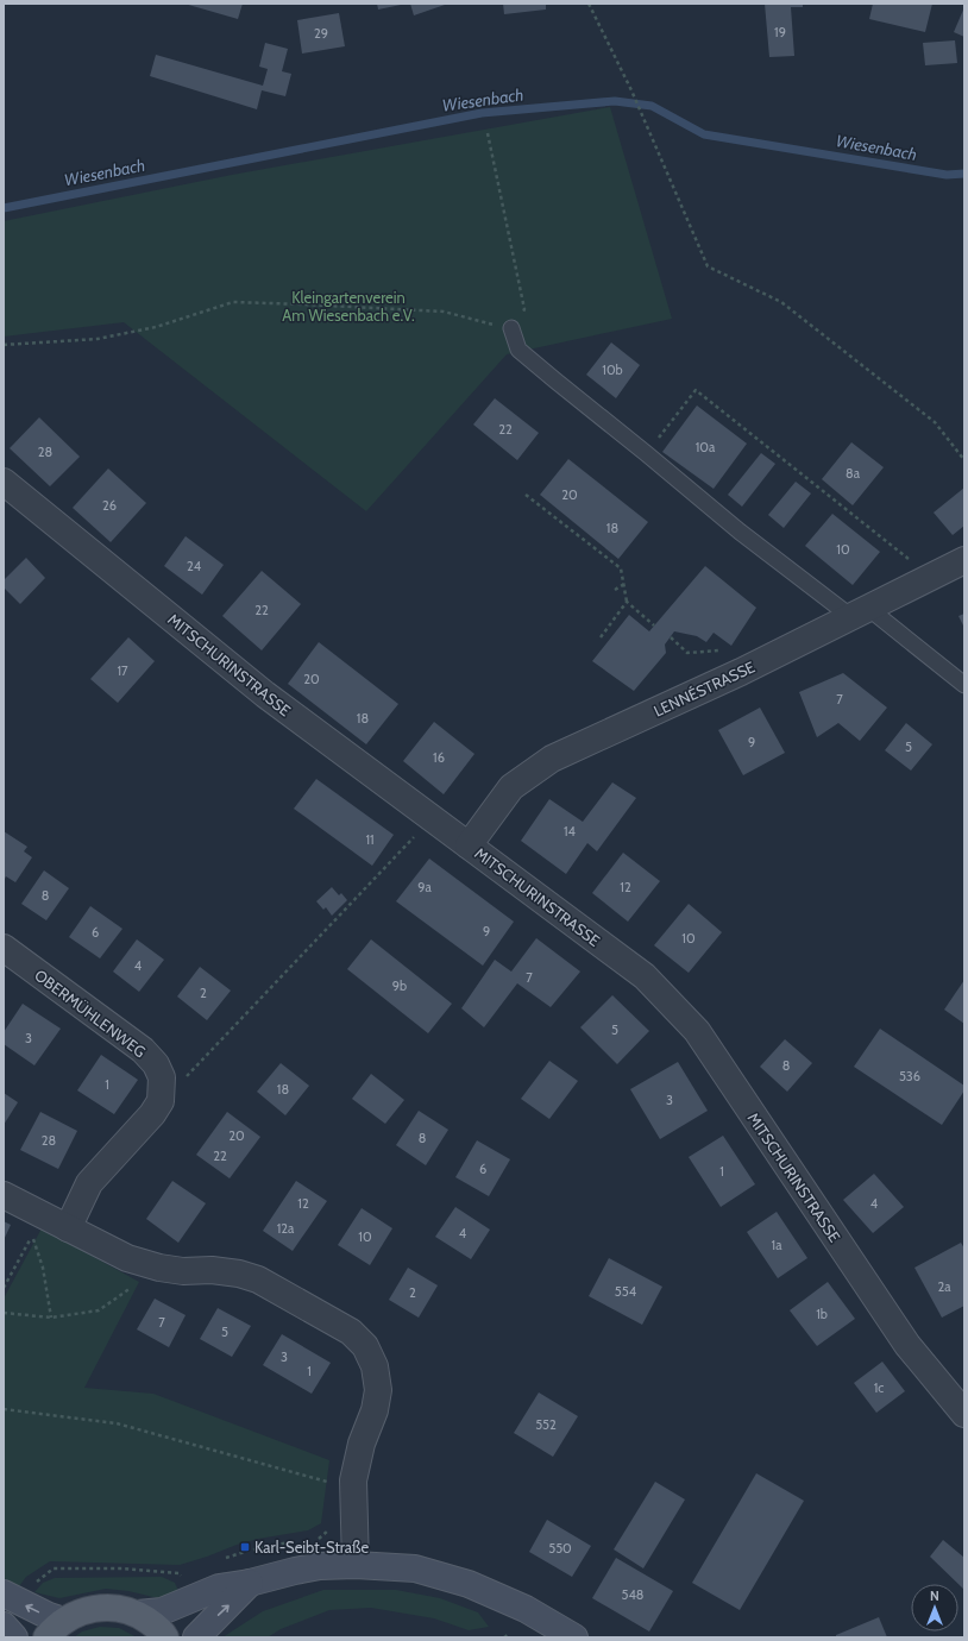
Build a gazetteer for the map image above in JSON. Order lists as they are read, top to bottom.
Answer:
{
  "streets": {
    "street": ["MITSCHURINSTRASSE", "LENNÉSTRASSE", "OBERMÜHLENWEG"]
  },
  "crossings": [
    ["MITSCHURINSTRASSE", "LENNÉSTRASSE"]
  ],
  "water": ["Wiesenbach"],
  "parks": ["Kleingartenverein Am Wiesenbach e.V."],
  "places": {
    "transit": ["Karl-Seibt-Straße"]
  },
  "house_numbers": [
    "19",
    "29",
    "10b",
    "22",
    "10a",
    "28",
    "8a",
    "20",
    "26",
    "18",
    "10",
    "24",
    "22",
    "17",
    "20",
    "7",
    "18",
    "9",
    "5",
    "16",
    "14",
    "11",
    "9a",
    "12",
    "8",
    "9",
    "6",
    "10",
    "4",
    "7",
    "9b",
    "2",
    "5",
    "3",
    "8",
    "536",
    "1",
    "18",
    "3",
    "20",
    "8",
    "28",
    "22",
    "6",
    "1",
    "12",
    "4",
    "12a",
    "4",
    "10",
    "1a",
    "2a",
    "554",
    "2",
    "1b",
    "7",
    "5",
    "3",
    "1",
    "1c",
    "552",
    "550",
    "548"
  ],
  "north": "top"
}
